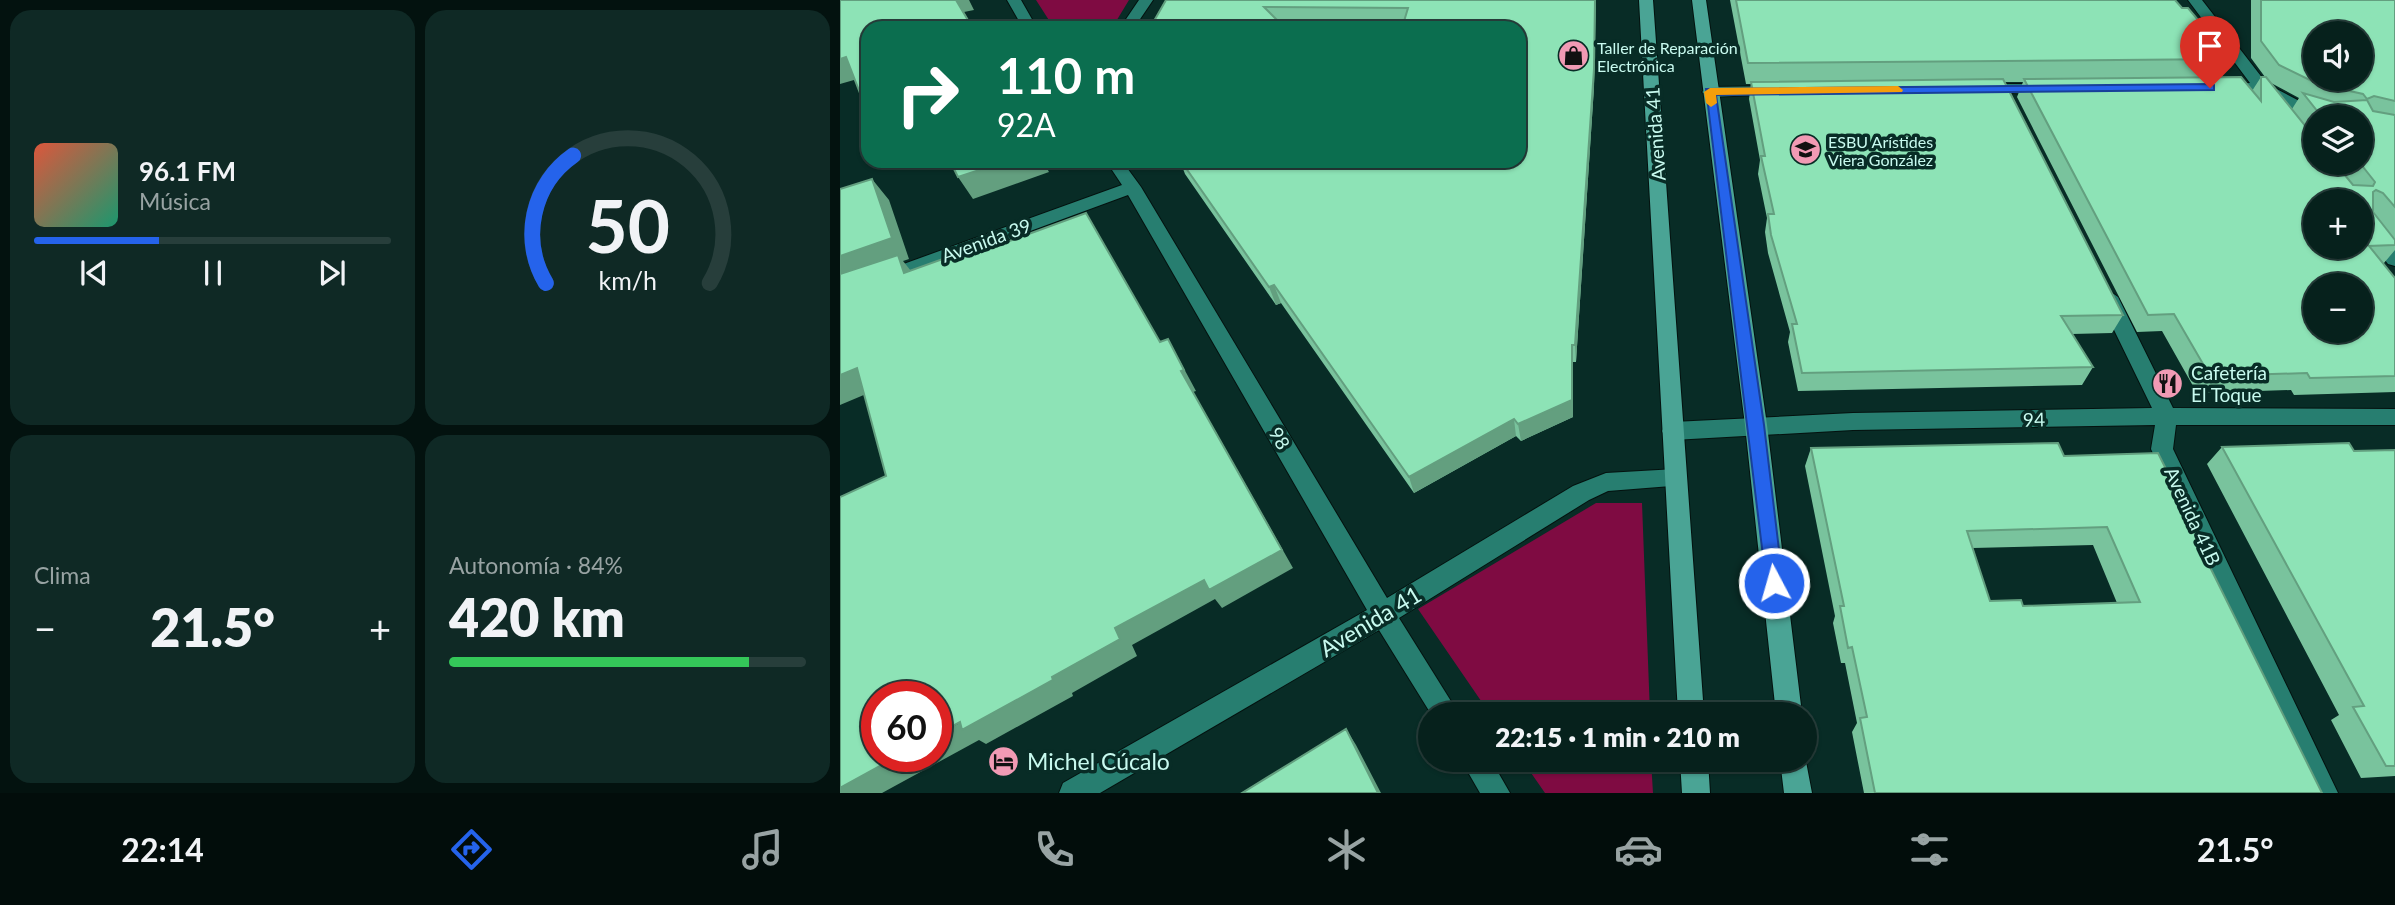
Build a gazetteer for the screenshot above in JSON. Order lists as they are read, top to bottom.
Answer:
{
  "streets": {
    "main road": ["Avenida 41"],
    "street": [
      "Avenida 39",
      "94",
      "98",
      "Avenida 41B"
    ]
  },
  "crossings": [
    ["Avenida 41", "94"],
    ["Avenida 41", "98"],
    ["Avenida 39", "98"],
    ["94", "Avenida 41B"]
  ],
  "places": {
    "shop": ["Taller de Reparación Electrónica"],
    "school or university": ["ESBU Arístides Viera González"],
    "restaurant": ["Cafetería El Toque"],
    "hotel": ["Michel Cúcalo"]
  },
  "page": {
    "map_buttons": ["+", "−"],
    "turn": ["110 m", "92A"],
    "song": ["96.1 FM", "Música"],
    "tile": [
      "Clima",
      ["Autonomía · 84%", "420 km"]
    ],
    "heat": ["−", "21.5°", "+"],
    "limit": "60",
    "trip": "22:15 · 1 min · 210 m",
    "tabs": ["22:14", "21.5°"],
    "gauge": ["50", "km/h"]
  }
}
